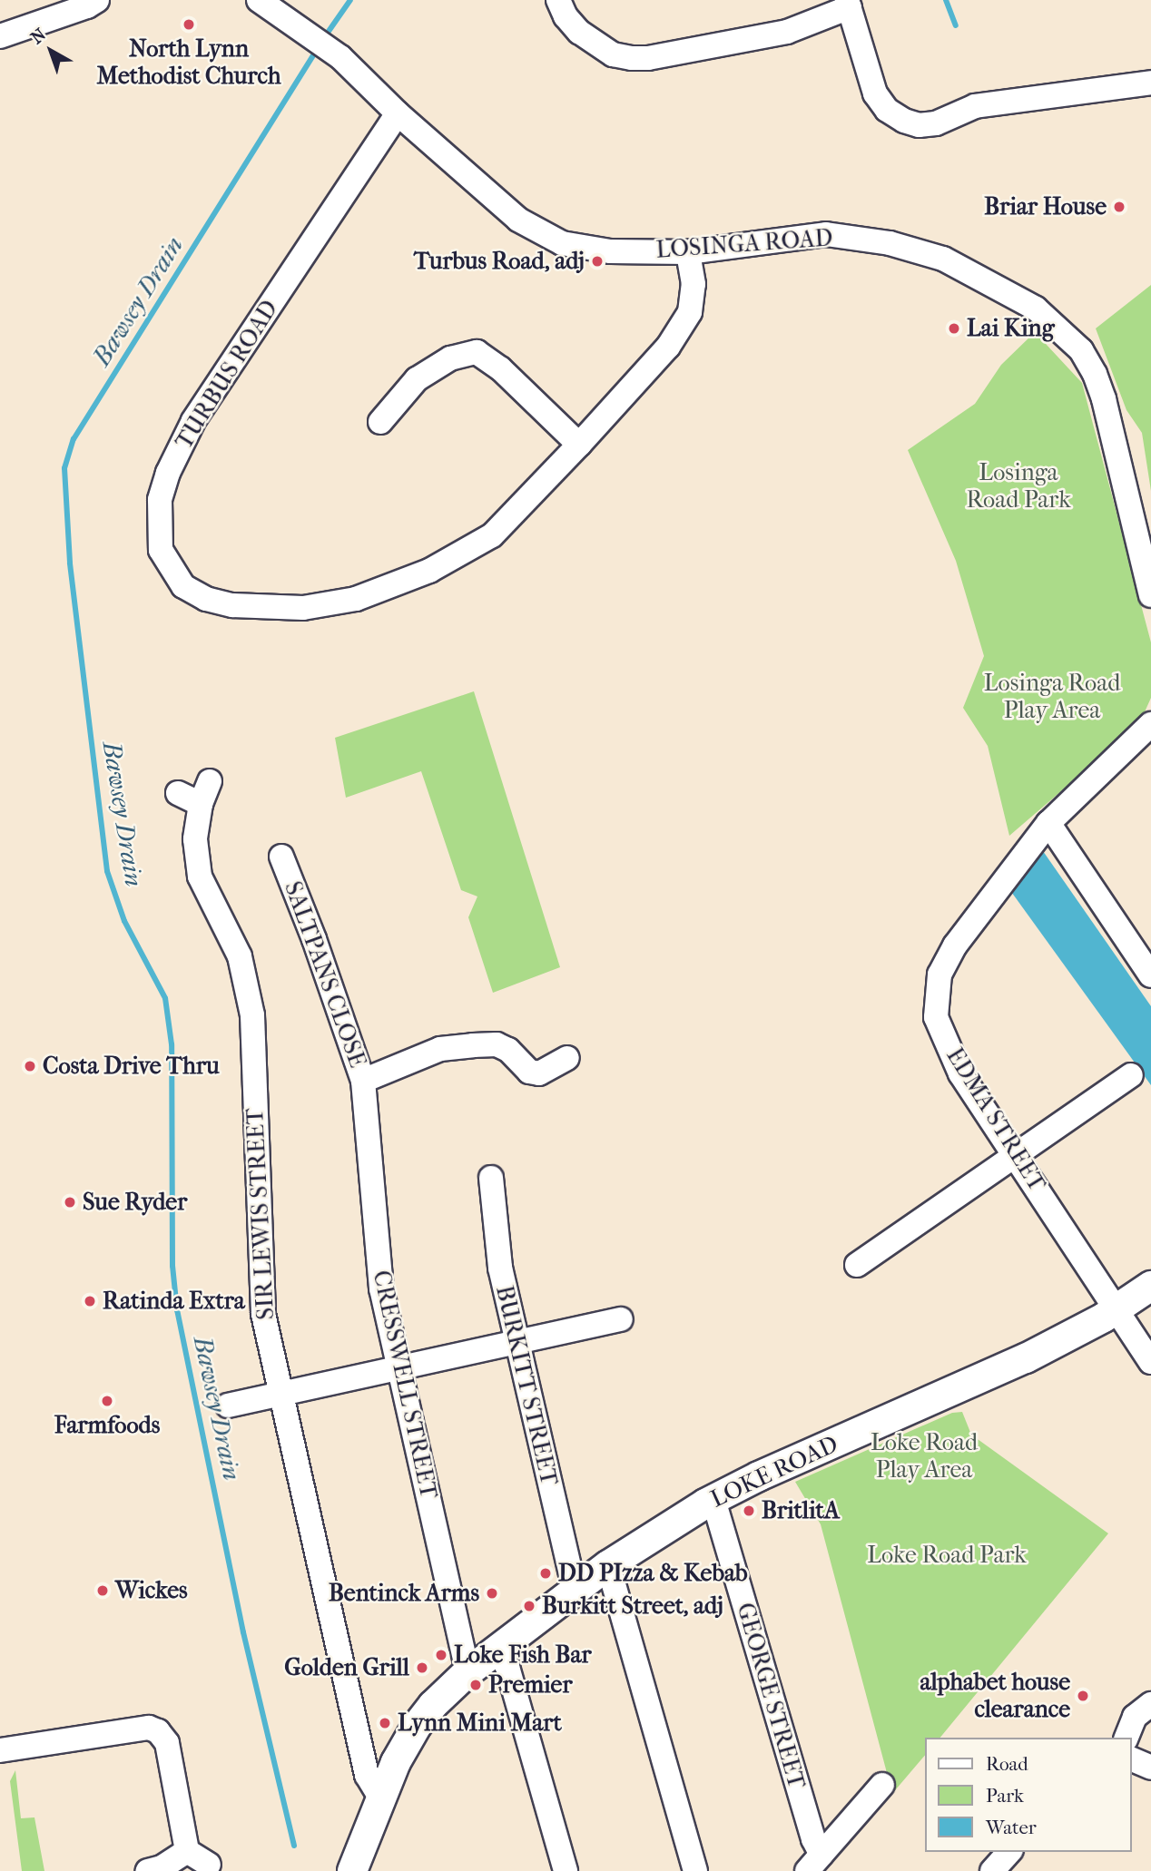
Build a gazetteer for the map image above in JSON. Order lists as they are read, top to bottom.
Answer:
{
  "streets": {
    "street": [
      "LOSINGA ROAD",
      "TURBUS ROAD",
      "SALTPANS CLOSE",
      "EDMA STREET",
      "SIR LEWIS STREET",
      "CRESSWELL STREET",
      "BURKITT STREET",
      "LOKE ROAD",
      "GEORGE STREET"
    ]
  },
  "crossings": [
    ["LOSINGA ROAD", "TURBUS ROAD"],
    ["SALTPANS CLOSE", "CRESSWELL STREET"],
    ["EDMA STREET", "LOKE ROAD"],
    ["SIR LEWIS STREET", "LOKE ROAD"],
    ["CRESSWELL STREET", "LOKE ROAD"],
    ["BURKITT STREET", "LOKE ROAD"],
    ["LOKE ROAD", "GEORGE STREET"]
  ],
  "water": ["Bawsey Drain"],
  "parks": [
    "Losinga Road Park",
    "Losinga Road Play Area",
    "Loke Road Play Area",
    "Loke Road Park"
  ],
  "places": [
    "North Lynn Methodist Church",
    "Briar House",
    "Turbus Road, adj",
    "Lai King",
    "Costa Drive Thru",
    "Sue Ryder",
    "Ratinda Extra",
    "Farmfoods",
    "BritlitA",
    "DD PIzza & Kebab",
    "Wickes",
    "Bentinck Arms",
    "Burkitt Street, adj",
    "Loke Fish Bar",
    "Golden Grill",
    "Premier",
    "alphabet house clearance",
    "Lynn Mini Mart"
  ],
  "legend": ["Road", "Park", "Water"],
  "north": "top left"
}
